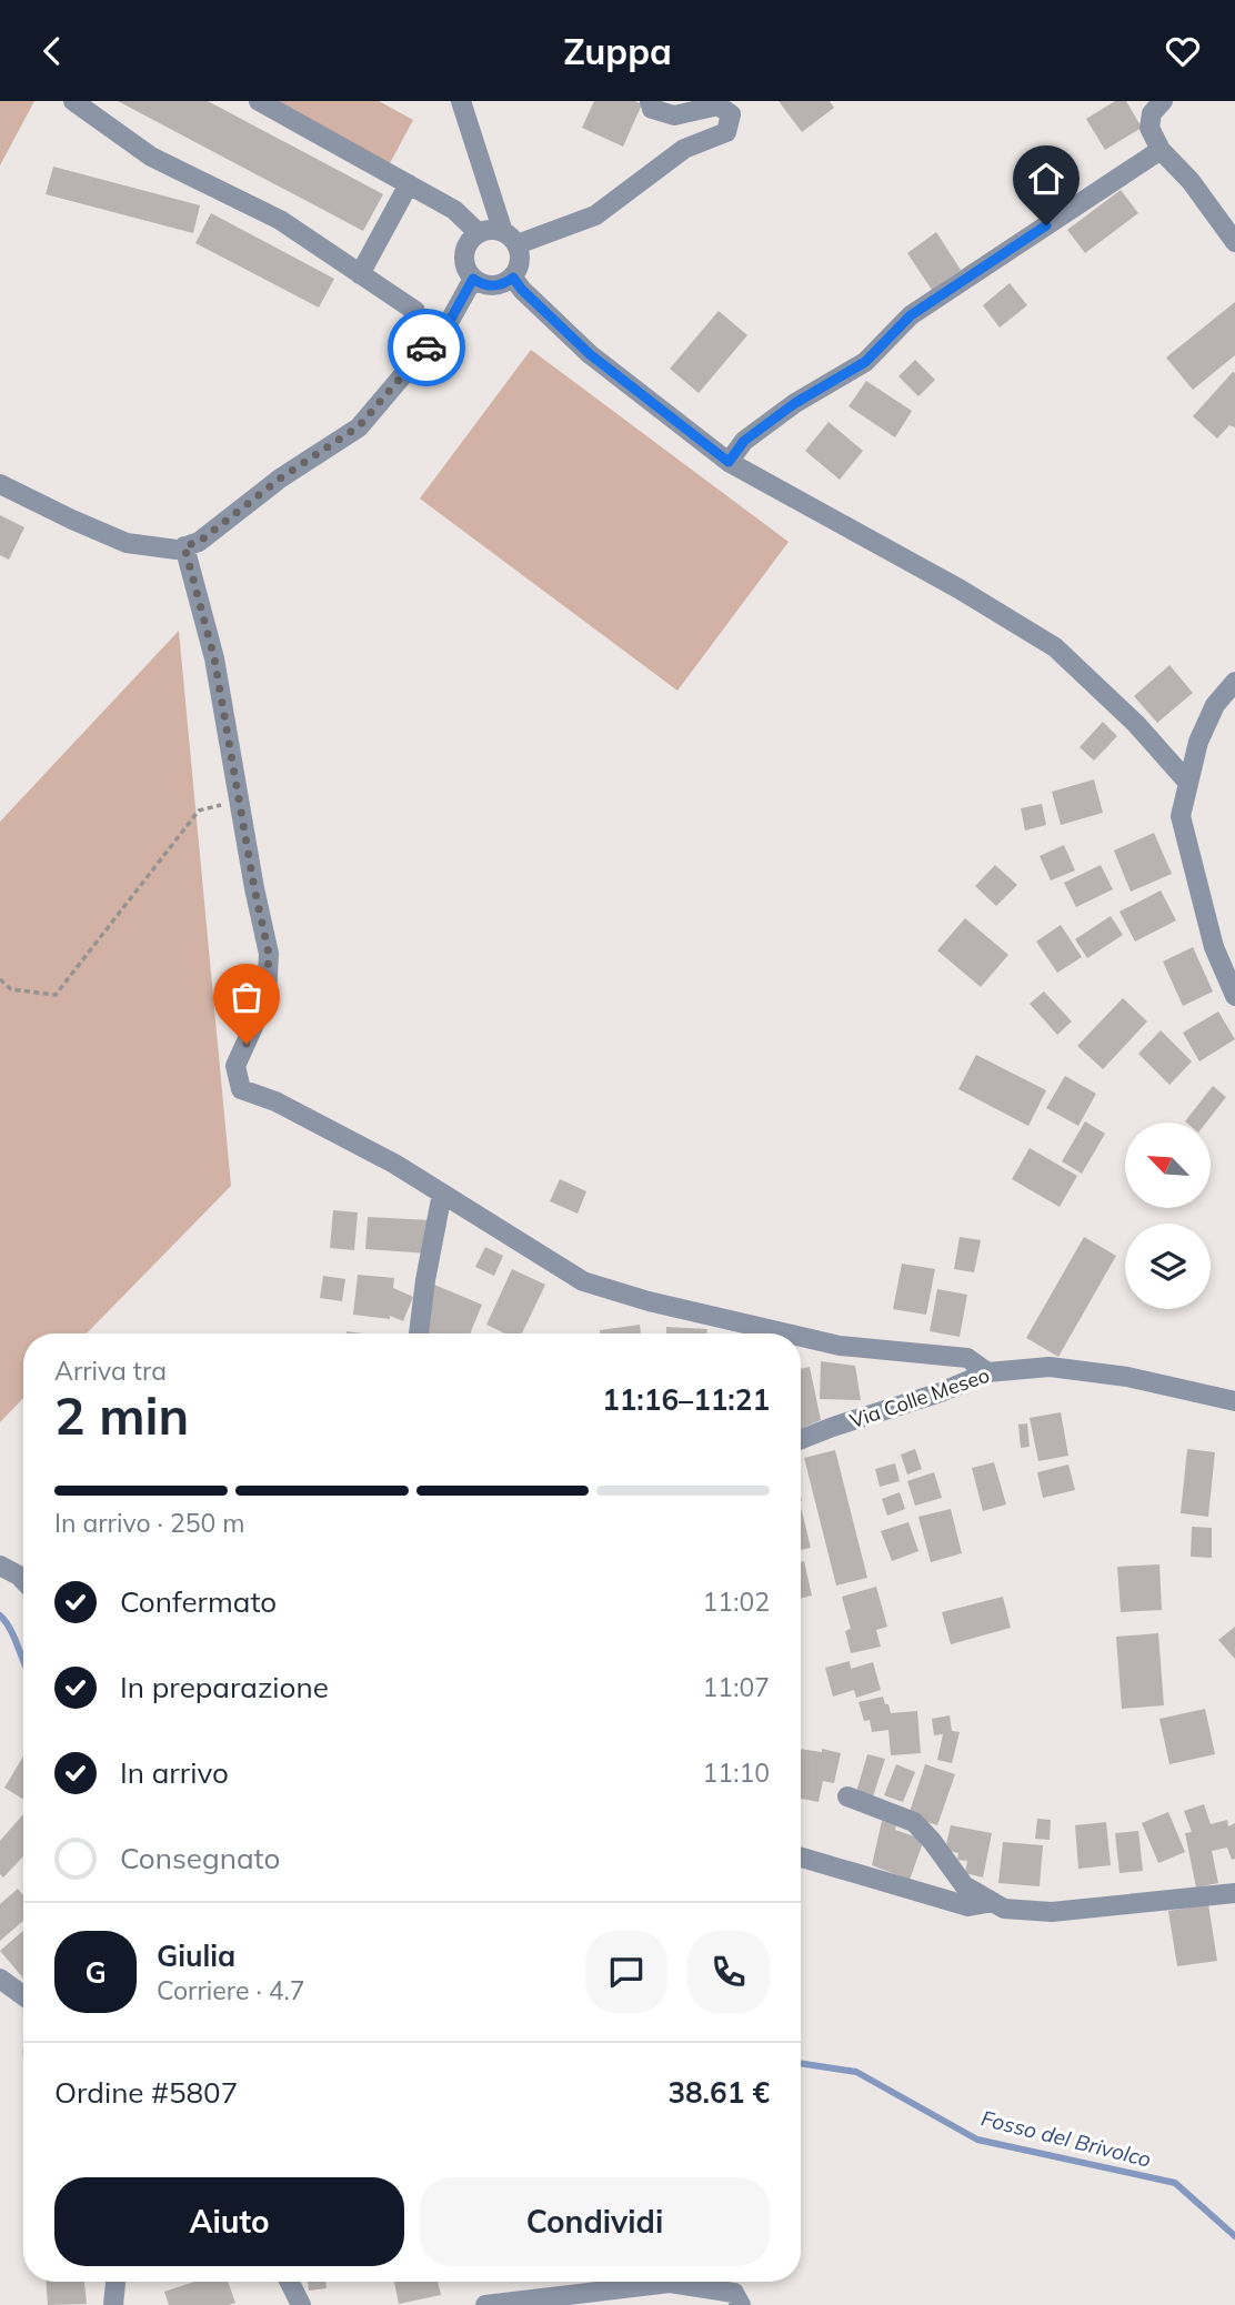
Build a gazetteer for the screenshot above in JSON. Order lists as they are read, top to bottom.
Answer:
{
  "streets": {
    "street": ["Via Colle Meseo"]
  },
  "water": ["Fosso del Brivolco"],
  "north": "top left",
  "page": {
    "header": "Zuppa",
    "heading": ["2 min", "Arriva tra", "11:16–11:21"],
    "panel": [
      "Giulia",
      "Corriere · 4.7",
      "Ordine #5807",
      "38.61 €"
    ],
    "bar": "In arrivo · 250 m",
    "list": [
      ["Confermato", "11:02"],
      ["In preparazione", "11:07"],
      ["In arrivo", "11:10"],
      "Consegnato"
    ],
    "round": "G",
    "buttons": ["Aiuto", "Condividi"]
  }
}
